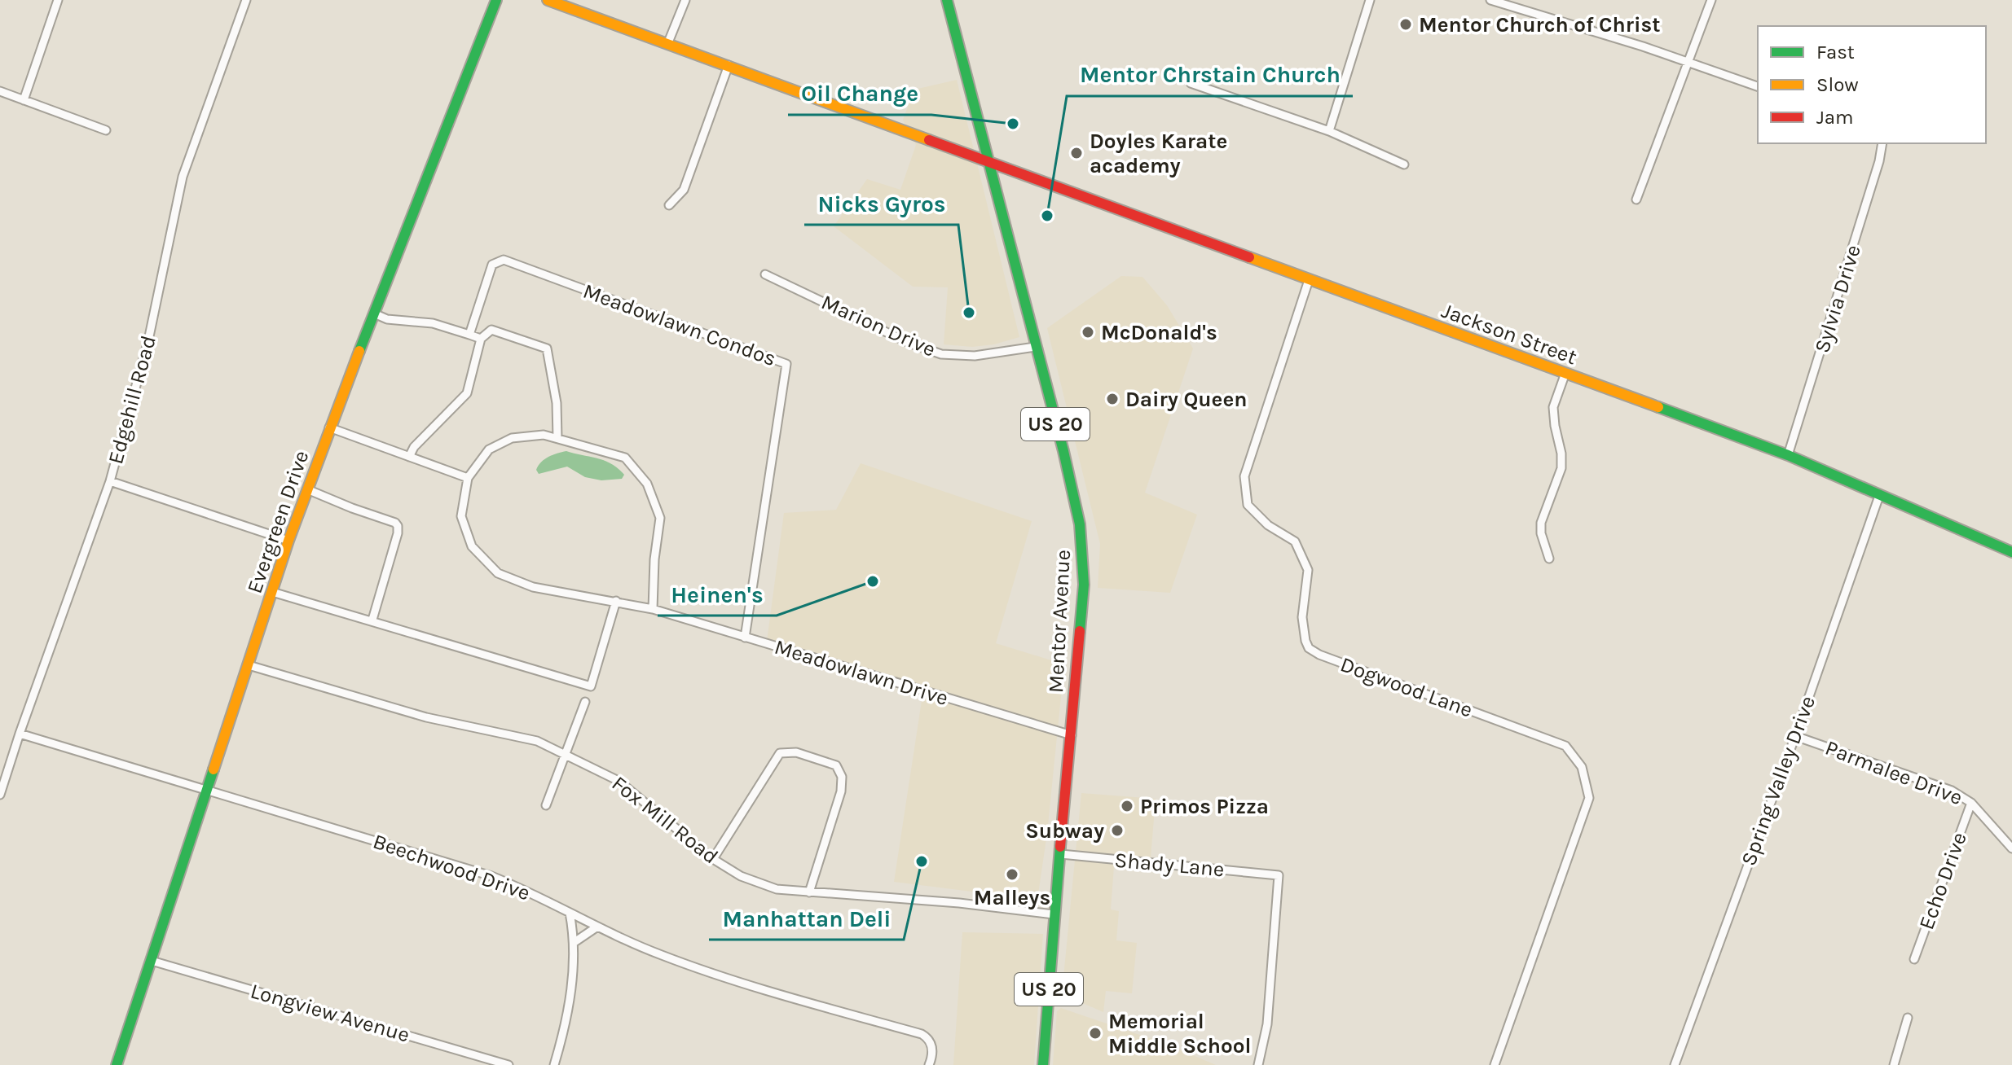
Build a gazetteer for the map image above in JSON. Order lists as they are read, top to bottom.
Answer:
{
  "streets": {
    "street": [
      "Sylvia Drive",
      "Meadowlawn Condos",
      "Marion Drive",
      "Jackson Street",
      "Edgehill Road",
      "US 20",
      "Evergreen Drive",
      "Mentor Avenue",
      "Meadowlawn Drive",
      "Dogwood Lane",
      "Parmalee Drive",
      "Spring Valley Drive",
      "Fox Mill Road",
      "Shady Lane",
      "Beechwood Drive",
      "Echo Drive",
      "Longview Avenue"
    ]
  },
  "crossings": [
    ["Sylvia Drive", "Jackson Street"],
    ["Meadowlawn Condos", "Meadowlawn Drive"],
    ["Marion Drive", "Mentor Avenue"],
    ["Jackson Street", "Mentor Avenue"],
    ["Jackson Street", "Dogwood Lane"],
    ["Jackson Street", "Spring Valley Drive"],
    ["Edgehill Road", "Beechwood Drive"],
    ["Evergreen Drive", "Fox Mill Road"],
    ["Evergreen Drive", "Beechwood Drive"],
    ["Evergreen Drive", "Longview Avenue"],
    ["Mentor Avenue", "Meadowlawn Drive"],
    ["Mentor Avenue", "Fox Mill Road"],
    ["Mentor Avenue", "Shady Lane"],
    ["Parmalee Drive", "Spring Valley Drive"],
    ["Parmalee Drive", "Echo Drive"]
  ],
  "places": [
    "Mentor Church of Christ",
    "Oil Change",
    "Doyles Karate academy",
    "Mentor Chrstain Church",
    "Nicks Gyros",
    "McDonald's",
    "Dairy Queen",
    "Heinen's",
    "Primos Pizza",
    "Subway",
    "Manhattan Deli",
    "Malleys",
    "Memorial Middle School"
  ],
  "legend": ["Fast", "Slow", "Jam"]
}
